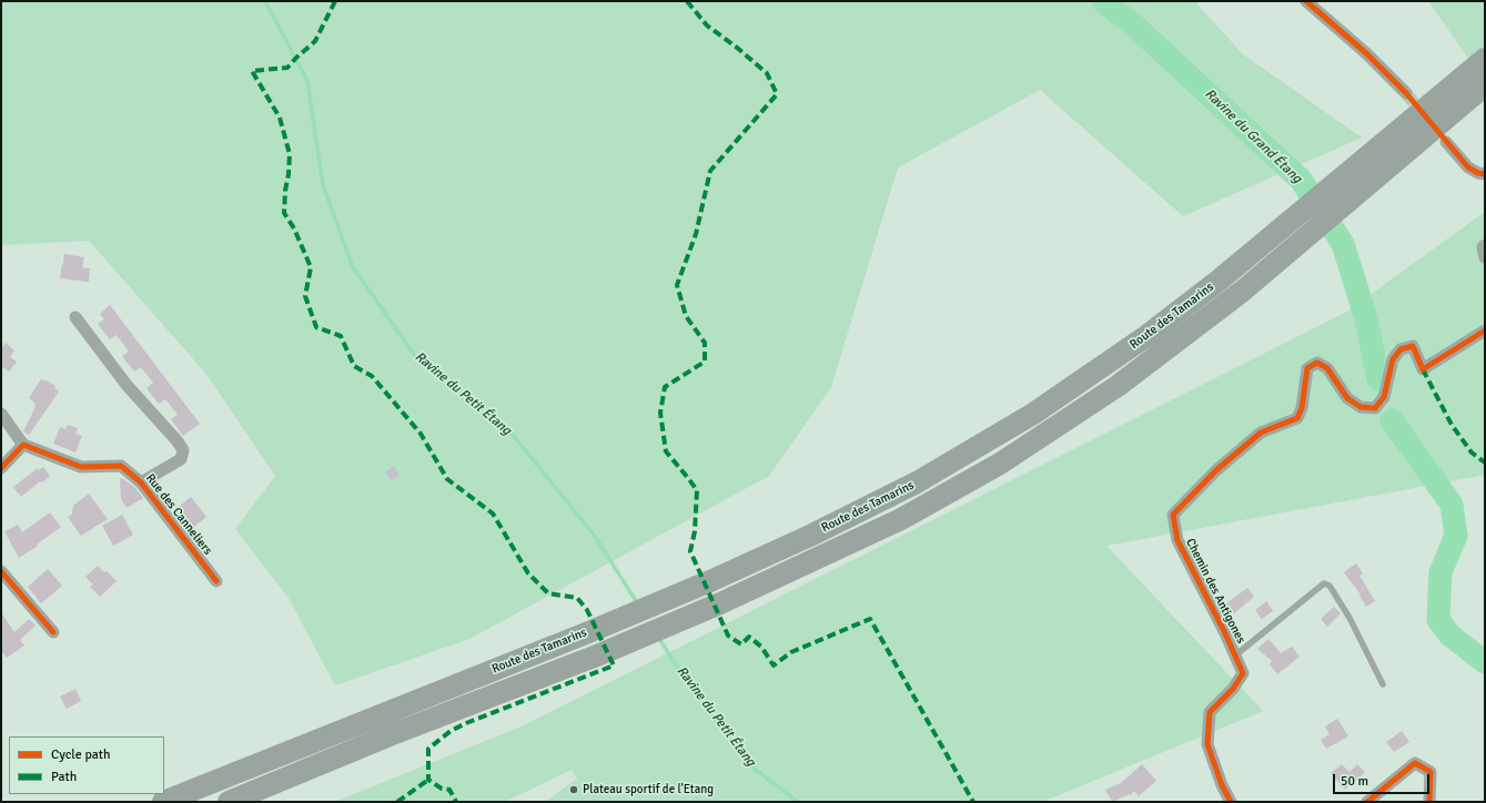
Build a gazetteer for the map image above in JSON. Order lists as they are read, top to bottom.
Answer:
{
  "streets": {
    "highway": ["Route des Tamarins"],
    "street": ["Rue des Canneliers", "Chemin des Antigones"]
  },
  "water": ["Ravine du Grand Étang", "Ravine du Petit Étang"],
  "places": ["Plateau sportif de l'Etang"],
  "legend": ["Cycle path", "Path"],
  "scale_bar": "50 m"
}
